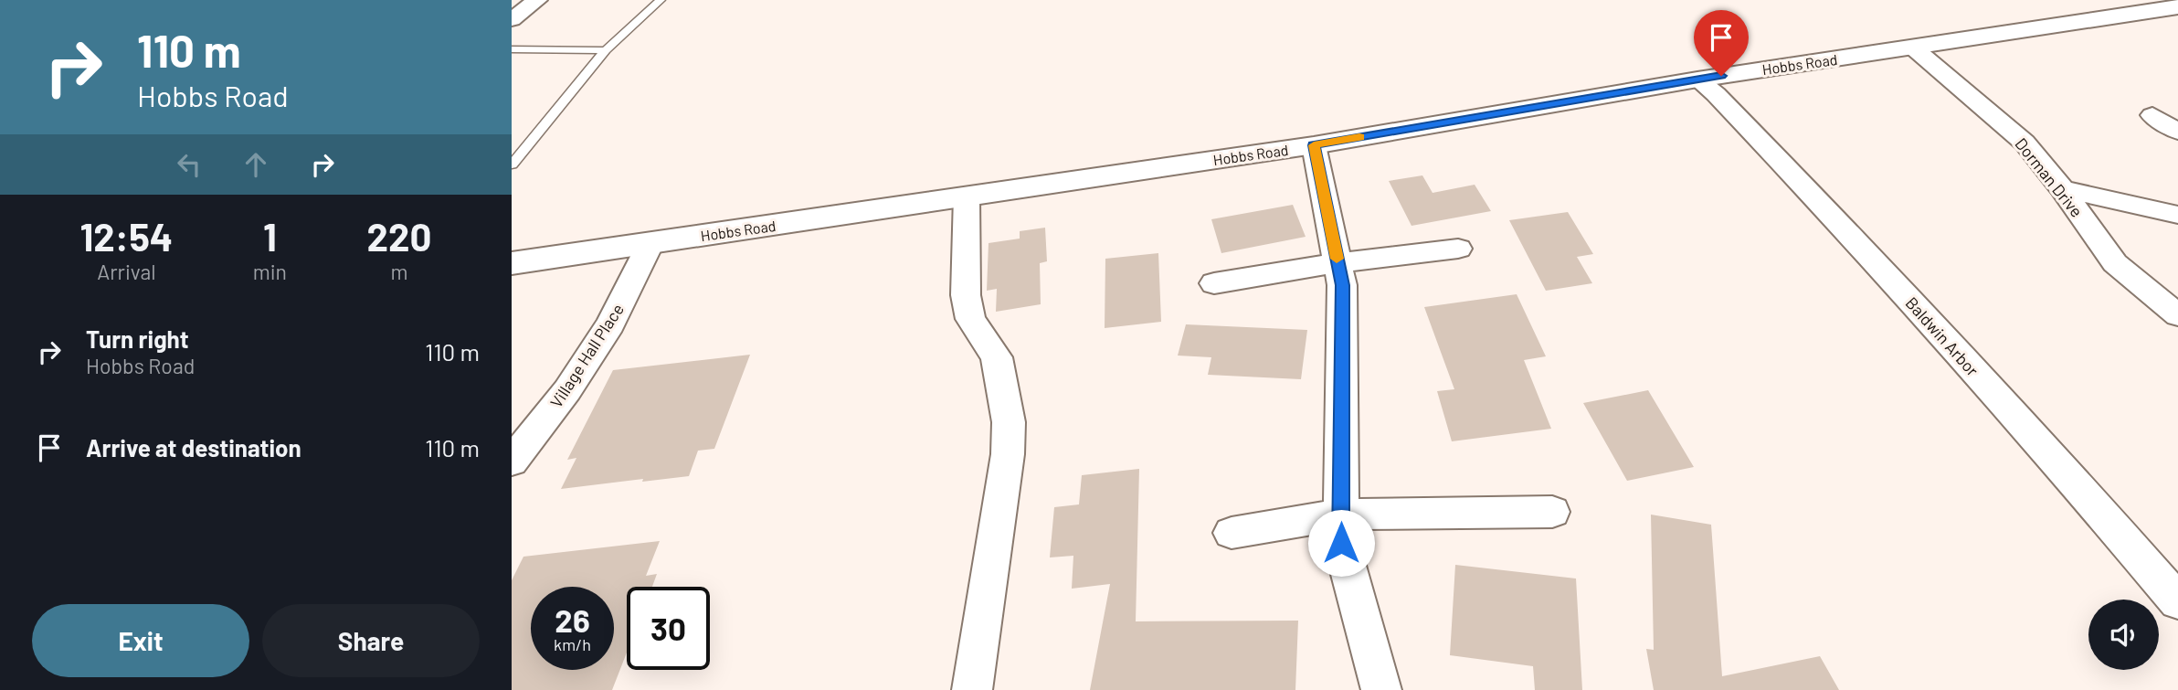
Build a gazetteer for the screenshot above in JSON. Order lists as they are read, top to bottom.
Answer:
{
  "streets": {
    "street": [
      "Hobbs Road",
      "Dorman Drive",
      "Baldwin Arbor",
      "Village Hall Place"
    ]
  },
  "crossings": [
    ["Hobbs Road", "Dorman Drive"],
    ["Hobbs Road", "Baldwin Arbor"],
    ["Hobbs Road", "Village Hall Place"]
  ],
  "page": {
    "turn": ["110 m", "Hobbs Road"],
    "eta": [
      "12:54",
      "Arrival",
      "1",
      "min",
      "220",
      "m"
    ],
    "list": [
      {
        "name": "Turn right",
        "note": "Hobbs Road",
        "value": "110 m"
      },
      {
        "name": "Arrive at destination",
        "value": "110 m"
      }
    ],
    "speed": "26 km/h",
    "limit": "30",
    "buttons": ["Exit", "Share"]
  }
}
